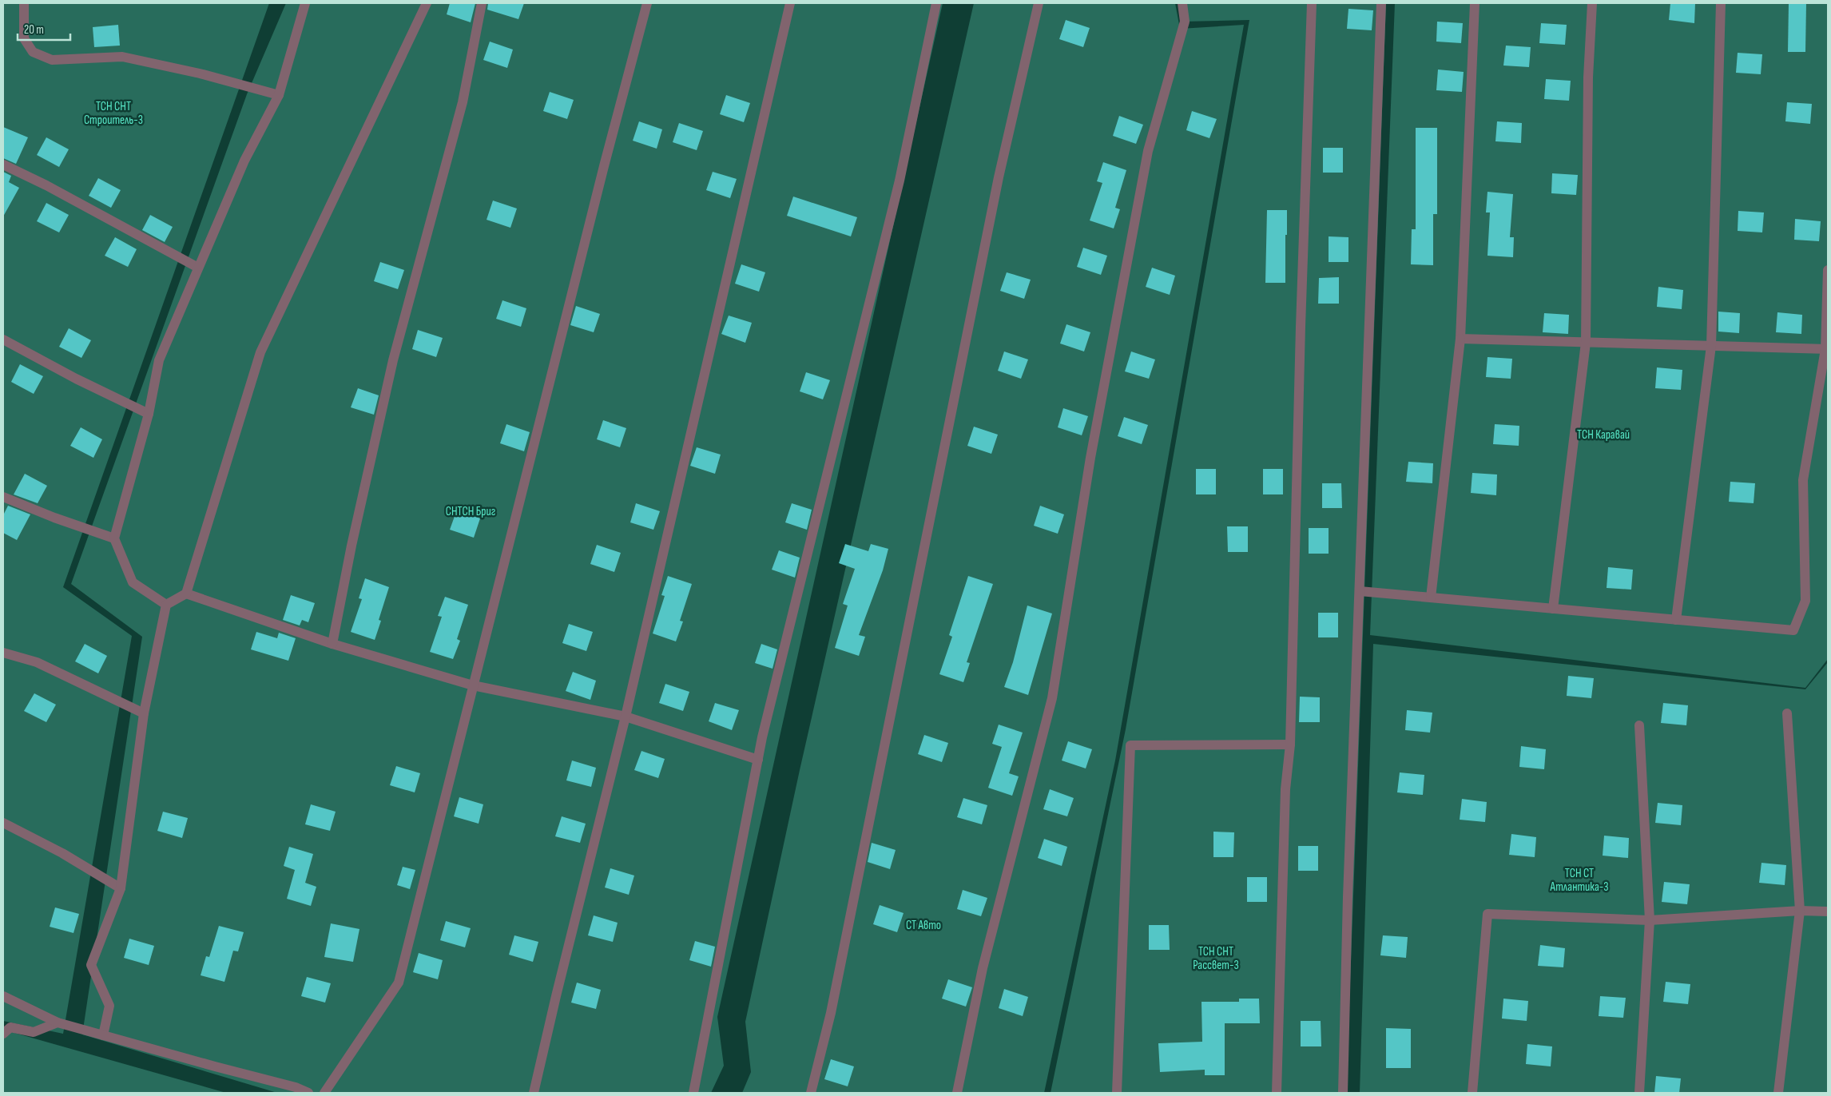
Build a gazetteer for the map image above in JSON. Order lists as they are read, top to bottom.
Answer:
{
  "parks": [
    "ТСН СНТ Строитель-3",
    "ТСН Каравай",
    "СНТСН Бриг",
    "ТСН СТ Атлантика-3",
    "СТ Авто",
    "ТСН СНТ Рассвет-3"
  ],
  "scale_bar": "20 m"
}
